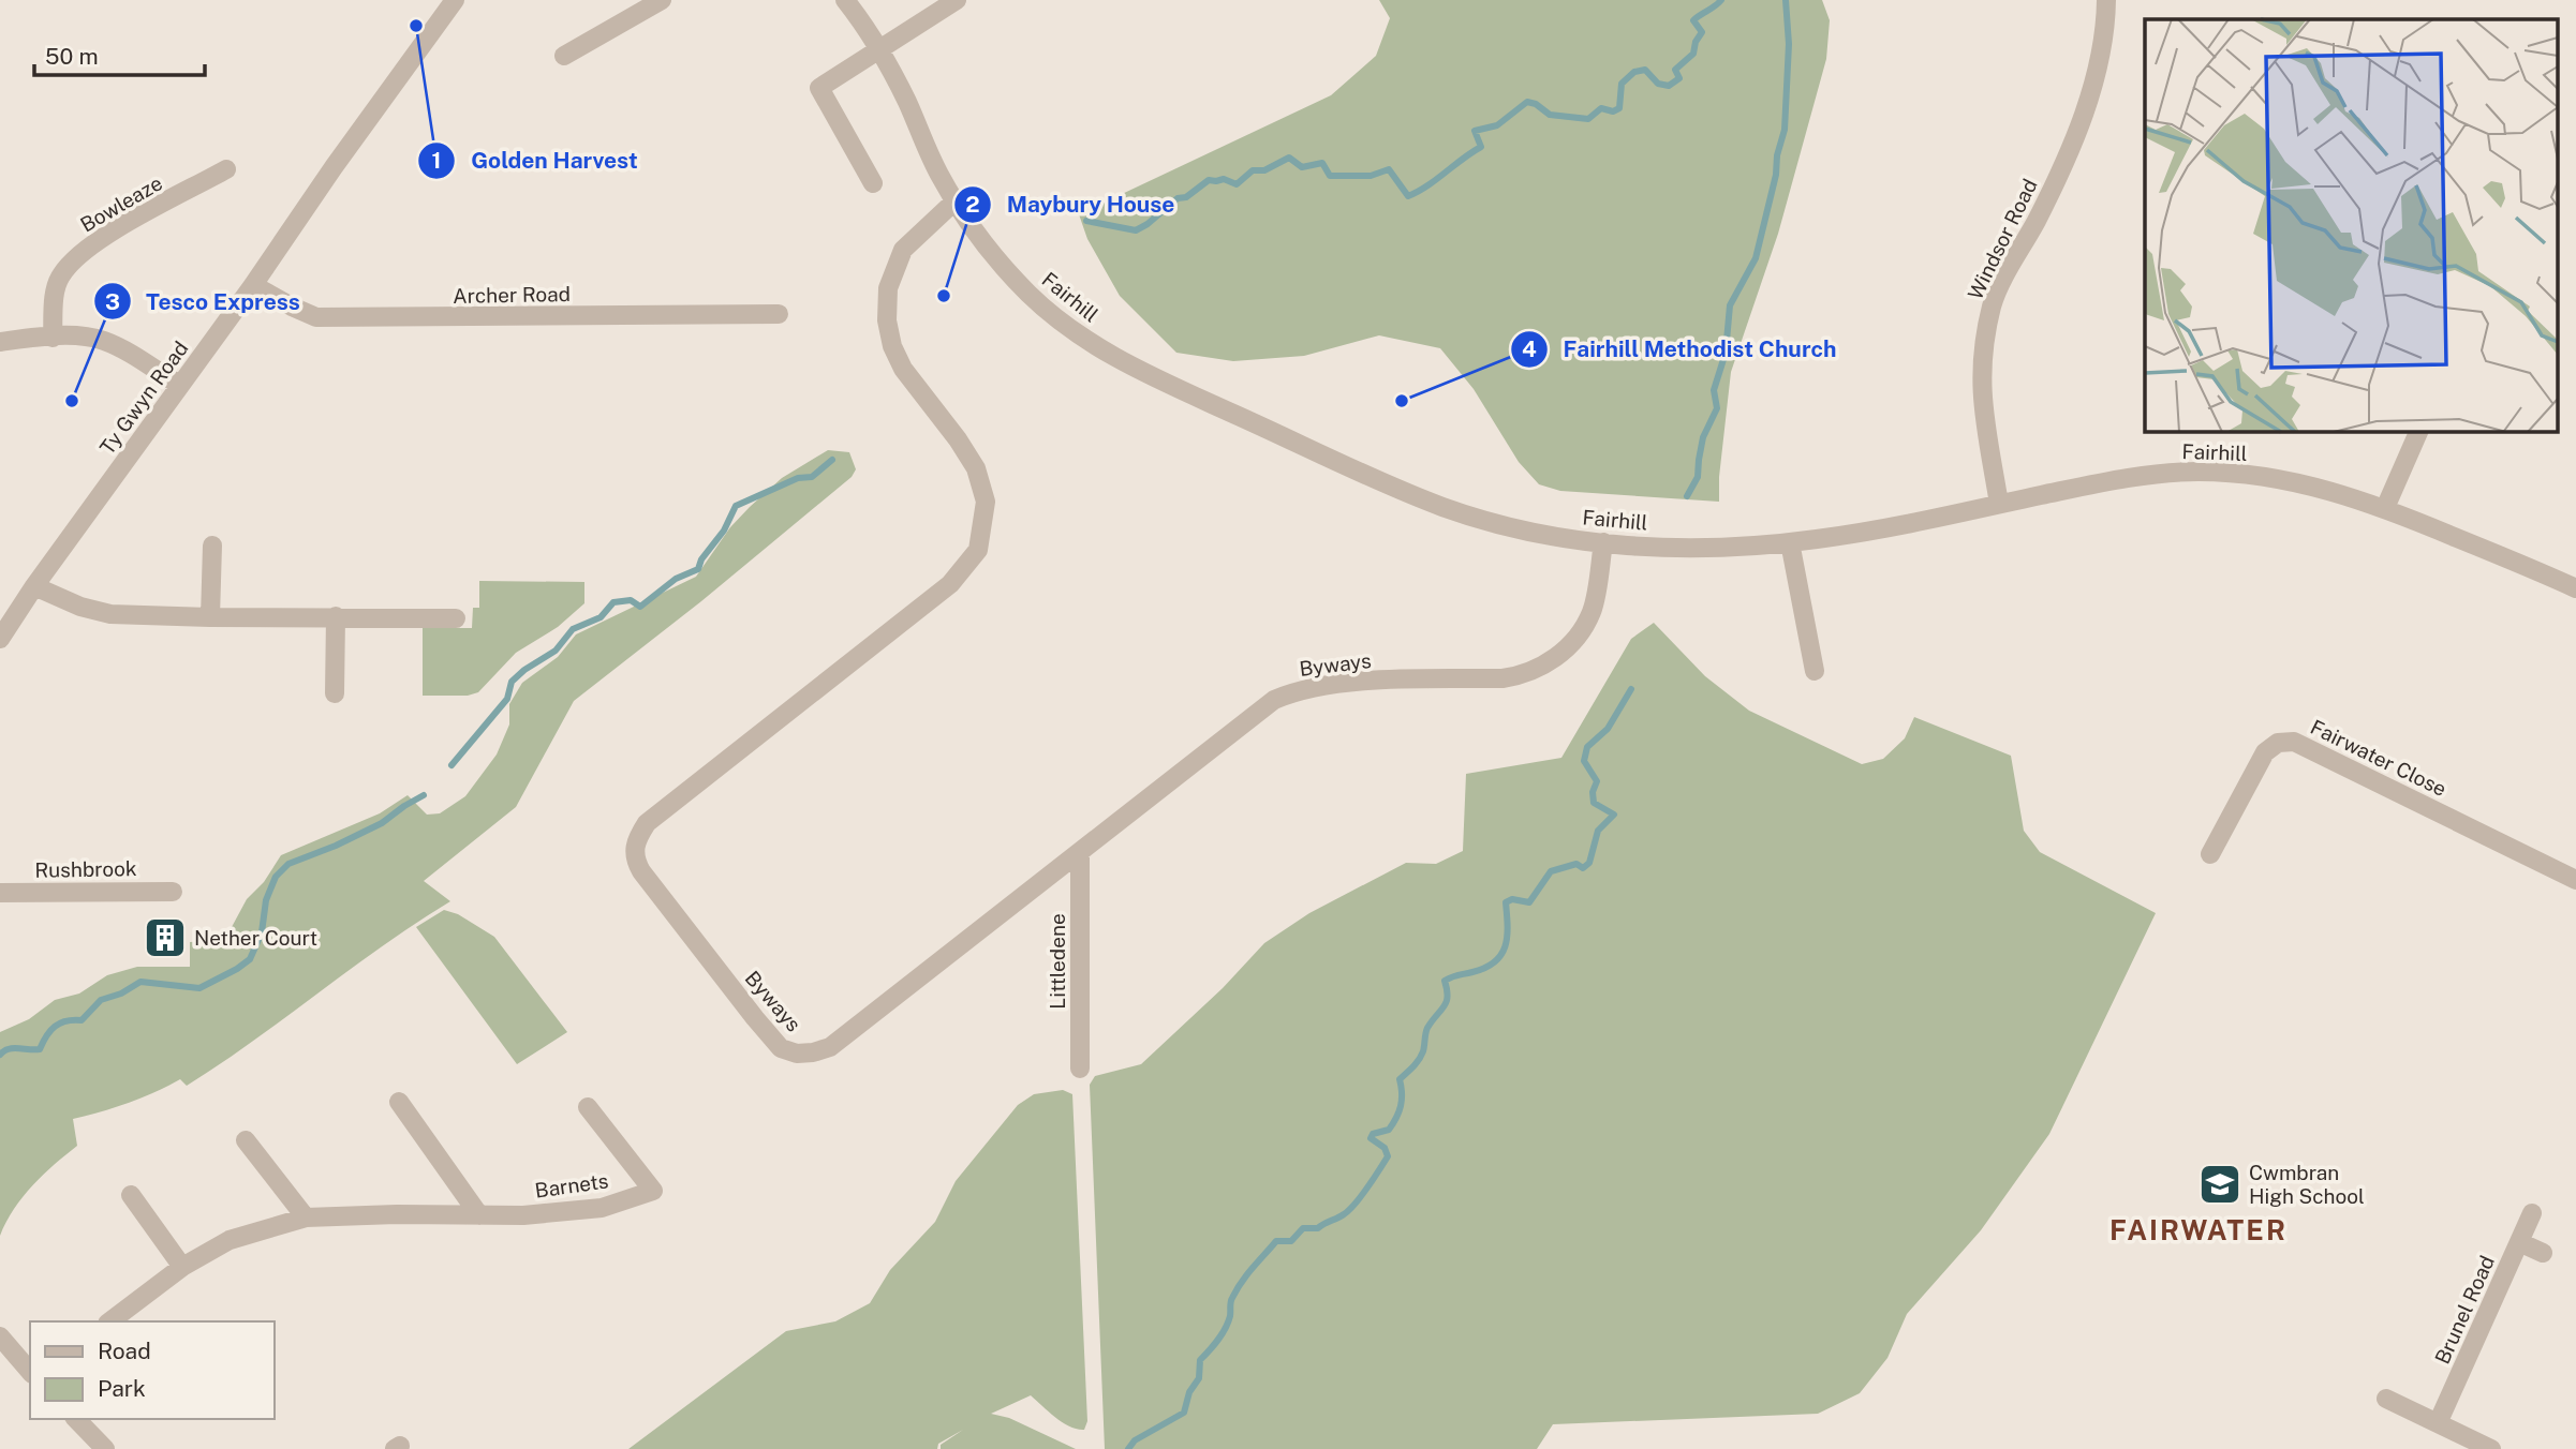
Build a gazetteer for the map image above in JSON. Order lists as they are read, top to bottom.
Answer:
{
  "streets": {
    "street": [
      "Bowleaze",
      "Windsor Road",
      "Archer Road",
      "Fairhill",
      "Ty Gwyn Road",
      "Byways",
      "Fairwater Close",
      "Rushbrook",
      "Littledene",
      "Barnets",
      "Brunel Road"
    ]
  },
  "crossings": [
    ["Windsor Road", "Fairhill"],
    ["Archer Road", "Ty Gwyn Road"],
    ["Fairhill", "Byways"],
    ["Byways", "Littledene"]
  ],
  "districts": ["FAIRWATER"],
  "places": {
    "other": [
      "Golden Harvest",
      "Maybury House",
      "Tesco Express",
      "Fairhill Methodist Church"
    ],
    "building": ["Nether Court"],
    "school or university": ["Cwmbran High School"]
  },
  "legend": ["Road", "Park"],
  "scale_bar": "50 m"
}
